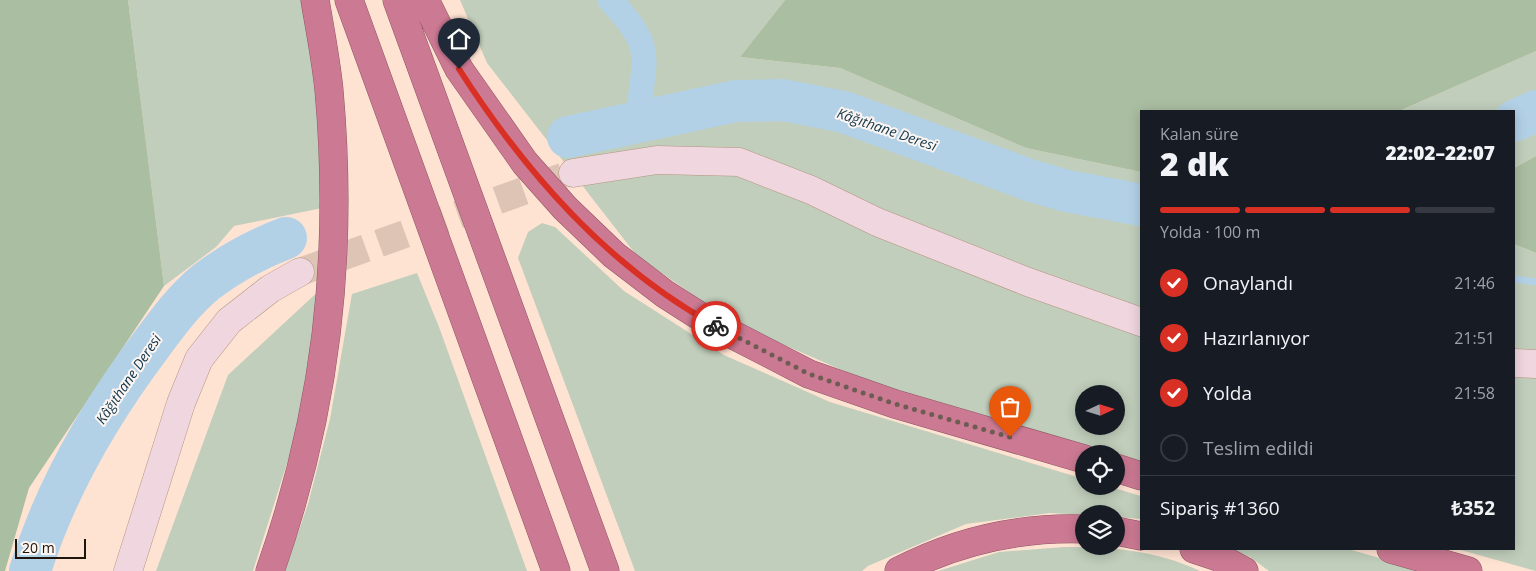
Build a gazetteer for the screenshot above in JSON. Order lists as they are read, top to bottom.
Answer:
{
  "water": ["Kâğıthane Deresi"],
  "scale_bar": "20 m",
  "north": "right",
  "page": {
    "heading": ["2 dk", "Kalan süre", "22:02–22:07"],
    "panel": ["Sipariş #1360", "₺352"],
    "bar": "Yolda · 100 m",
    "list": [
      ["Onaylandı", "21:46"],
      ["Hazırlanıyor", "21:51"],
      ["Yolda", "21:58"],
      "Teslim edildi"
    ],
    "scale": "20 m"
  }
}
